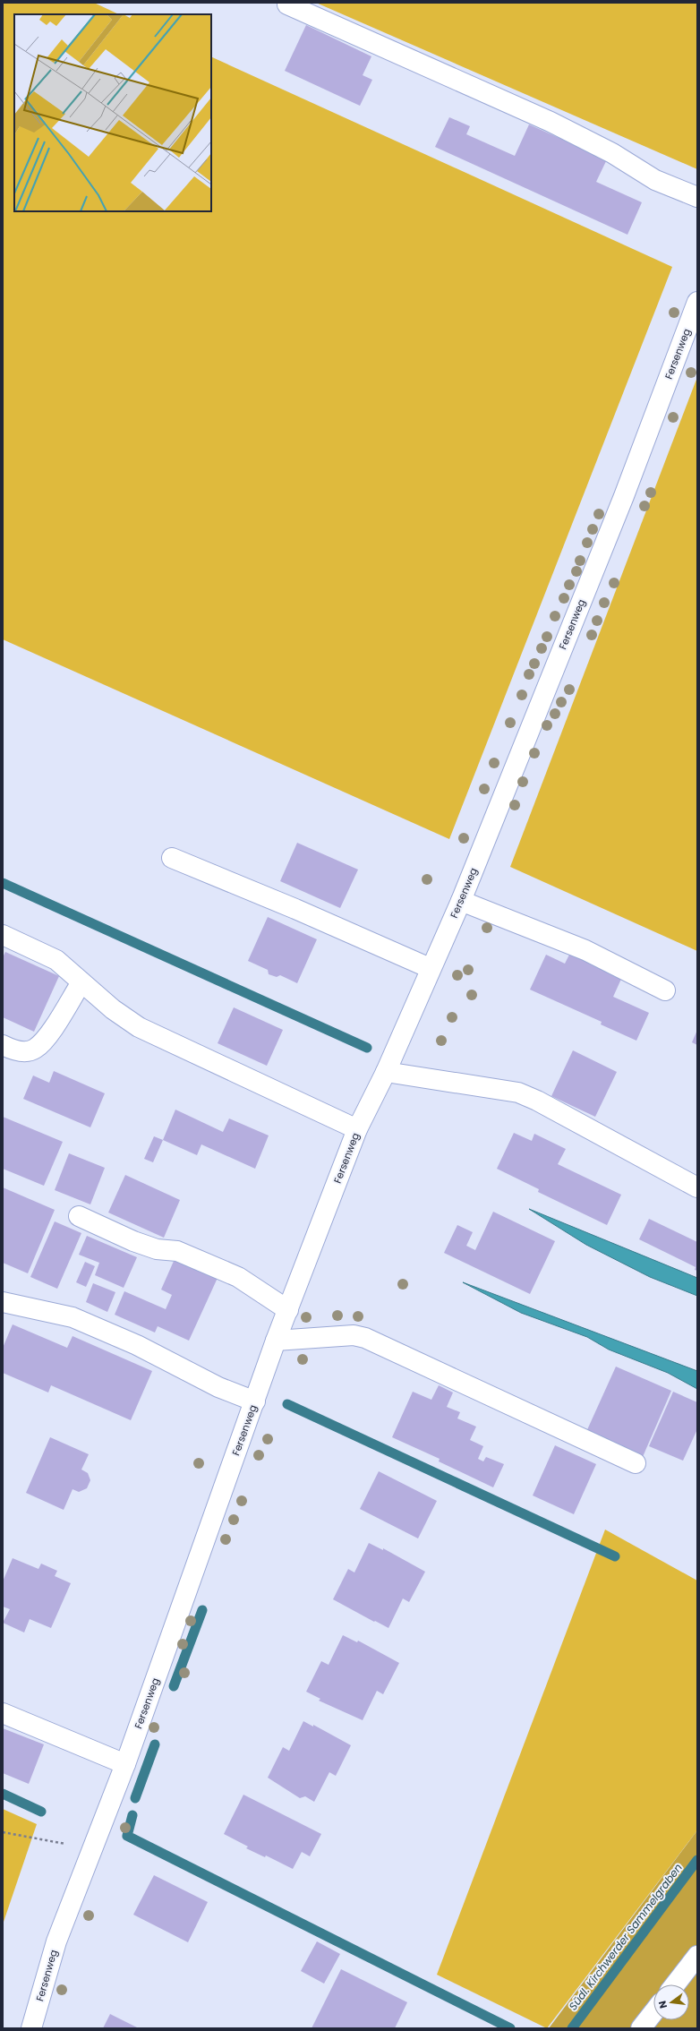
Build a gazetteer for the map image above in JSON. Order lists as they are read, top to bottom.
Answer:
{
  "streets": {
    "street": ["Fersenweg"]
  },
  "water": ["Südl. Kirchwerder Sammelgraben"],
  "north": "left"
}
